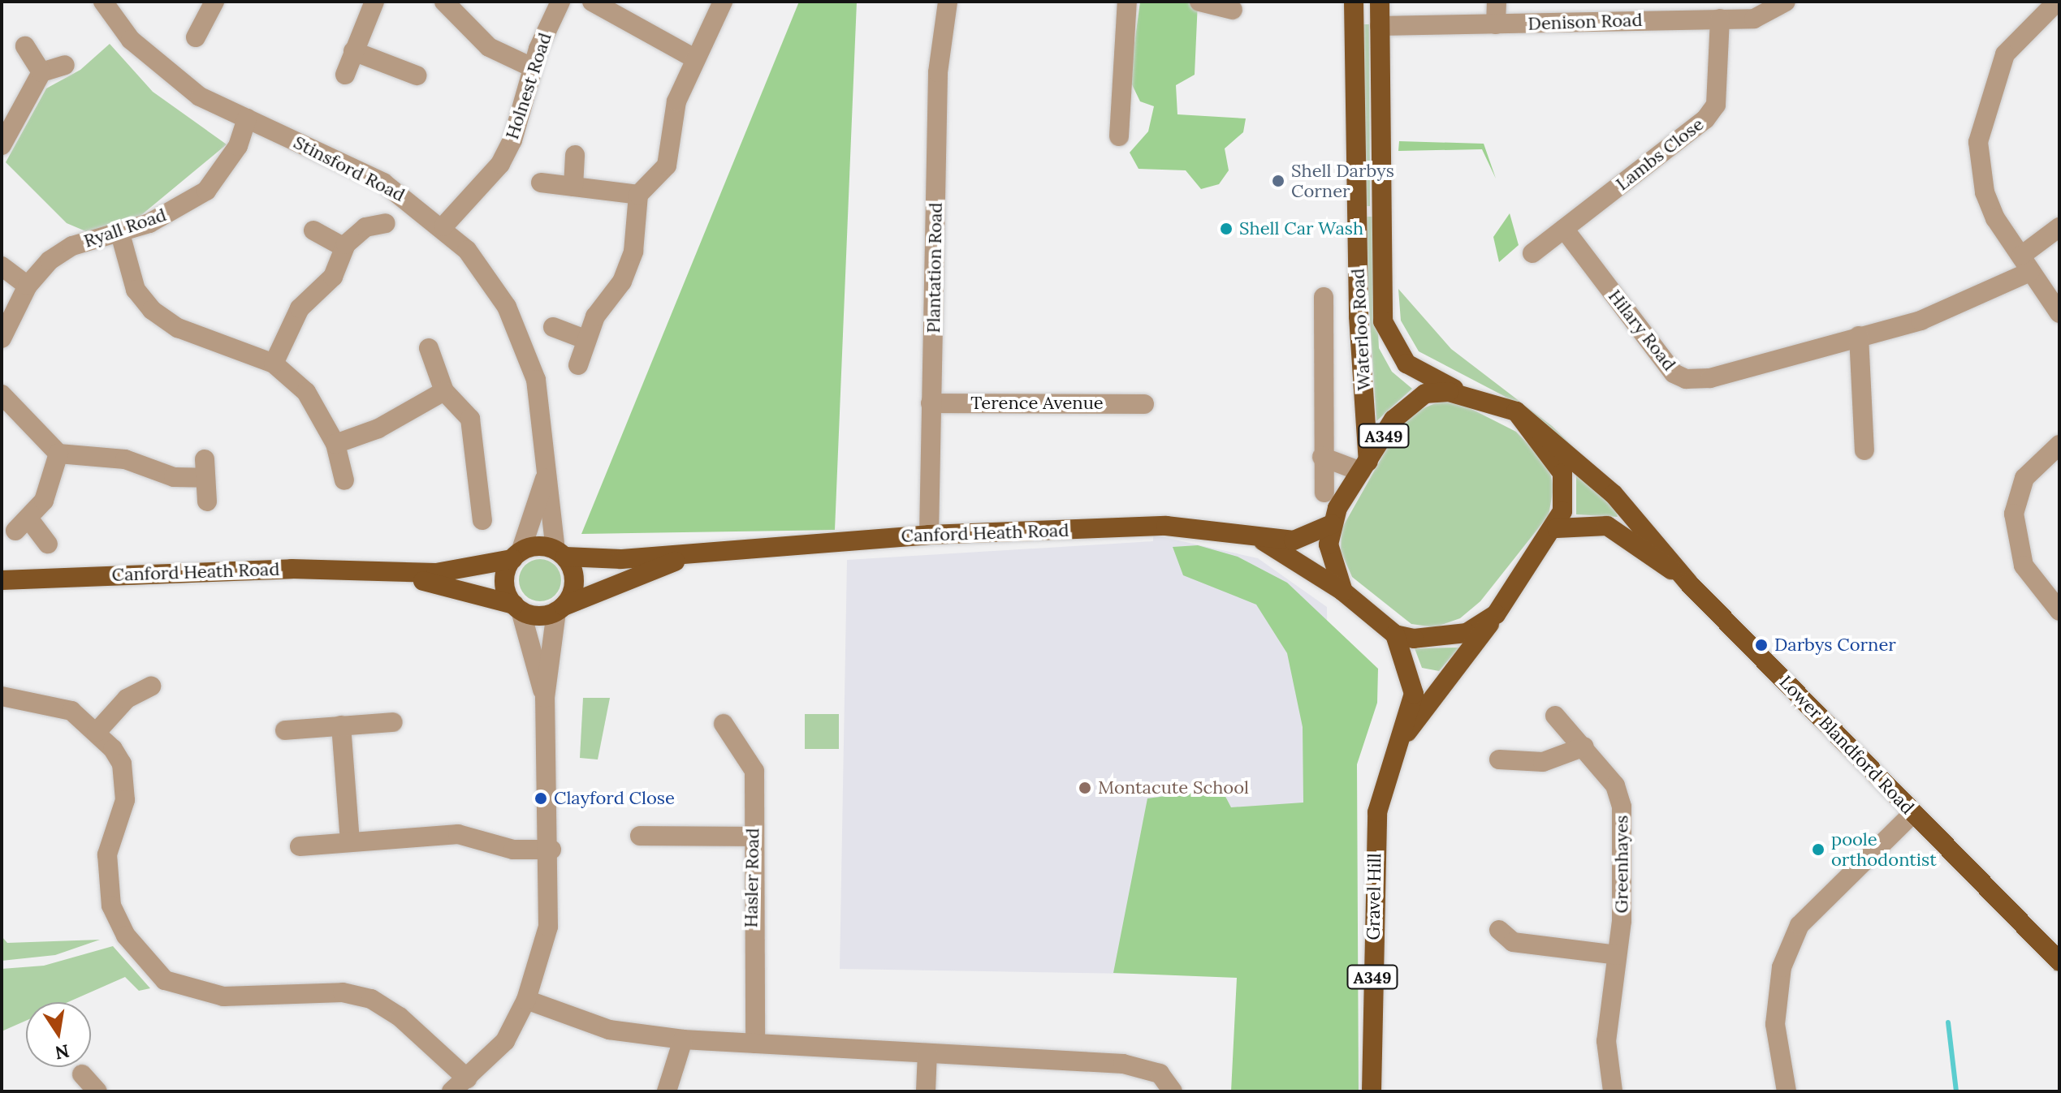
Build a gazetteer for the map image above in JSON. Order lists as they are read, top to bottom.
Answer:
{
  "streets": {
    "main road": [
      "Waterloo Road",
      "A349",
      "Canford Heath Road",
      "Lower Blandford Road",
      "Gravel Hill"
    ],
    "street": [
      "Denison Road",
      "Holnest Road",
      "Lambs Close",
      "Stinsford Road",
      "Ryall Road",
      "Plantation Road",
      "Hilary Road",
      "Terence Avenue",
      "Greenhayes",
      "Hasler Road"
    ]
  },
  "crossings": [
    ["Denison Road", "Lambs Close"],
    ["Denison Road", "Waterloo Road"],
    ["Holnest Road", "Stinsford Road"],
    ["Lambs Close", "Hilary Road"],
    ["Stinsford Road", "Ryall Road"],
    ["Stinsford Road", "Canford Heath Road"],
    ["Plantation Road", "Terence Avenue"],
    ["Plantation Road", "Canford Heath Road"],
    ["Waterloo Road", "A349"],
    ["A349", "Canford Heath Road"],
    ["A349", "Lower Blandford Road"],
    ["A349", "Gravel Hill"]
  ],
  "places": [
    "Shell Darbys Corner",
    "Shell Car Wash",
    "Darbys Corner",
    "Montacute School",
    "Clayford Close",
    "poole orthodontist"
  ],
  "north": "bottom"
}
